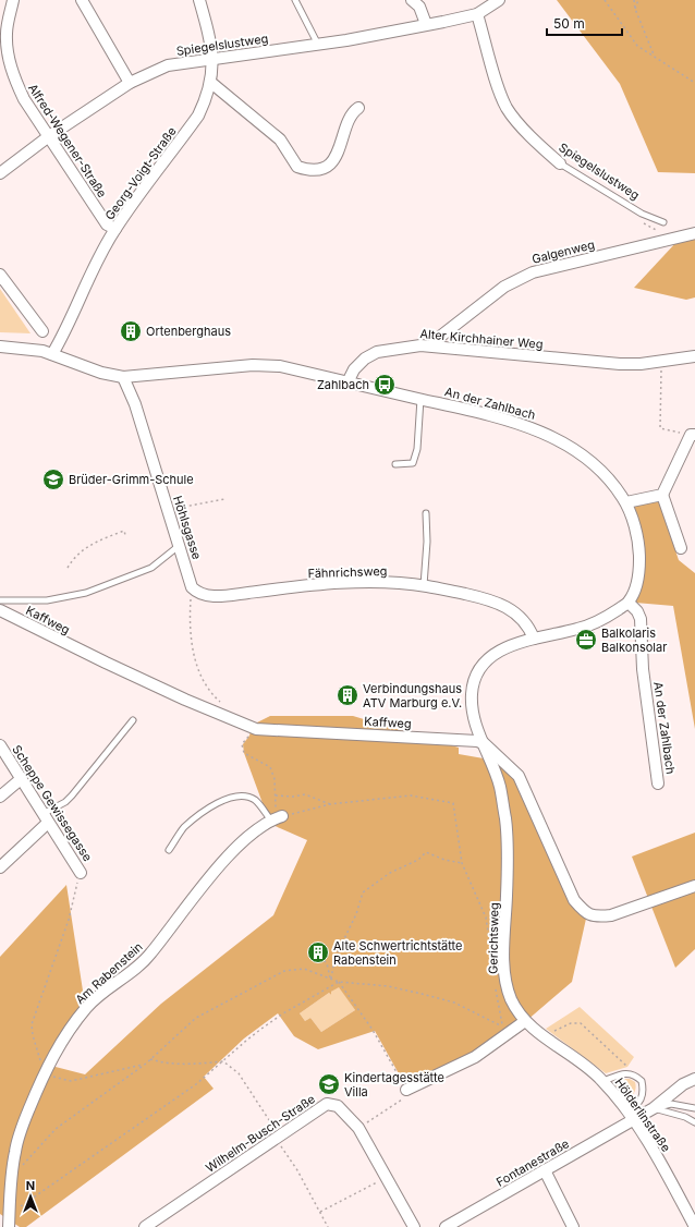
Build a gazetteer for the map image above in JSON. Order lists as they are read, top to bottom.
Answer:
{
  "streets": {
    "street": [
      "Spiegelslustweg",
      "Alfred-Wegener-Straße",
      "Georg-Voigt-Straße",
      "Galgenweg",
      "Alter Kirchhainer Weg",
      "An der Zahlbach",
      "Höhlsgasse",
      "Fähnrichsweg",
      "Kaffweg",
      "Scheppe Gewissegasse",
      "Gerichtsweg",
      "Am Rabenstein",
      "Hölderlinstraße",
      "Wilhelm-Busch-Straße",
      "Fontanestraße"
    ]
  },
  "crossings": [
    ["Spiegelslustweg", "Alfred-Wegener-Straße"],
    ["Spiegelslustweg", "Georg-Voigt-Straße"],
    ["Alfred-Wegener-Straße", "Georg-Voigt-Straße"],
    ["Galgenweg", "Alter Kirchhainer Weg"],
    ["Alter Kirchhainer Weg", "An der Zahlbach"],
    ["Höhlsgasse", "Fähnrichsweg"],
    ["Kaffweg", "Gerichtsweg"],
    ["Gerichtsweg", "Hölderlinstraße"],
    ["Hölderlinstraße", "Fontanestraße"]
  ],
  "places": {
    "building": ["Ortenberghaus", "Verbindungshaus ATV Marburg e.V.", "Alte Schwertrichtstätte Rabenstein"],
    "bus stop": ["Zahlbach"],
    "school or university": ["Brüder-Grimm-Schule", "Kindertagesstätte Villa"],
    "office": ["Balkolaris Balkonsolar"]
  },
  "scale_bar": "50 m",
  "north": "top"
}
